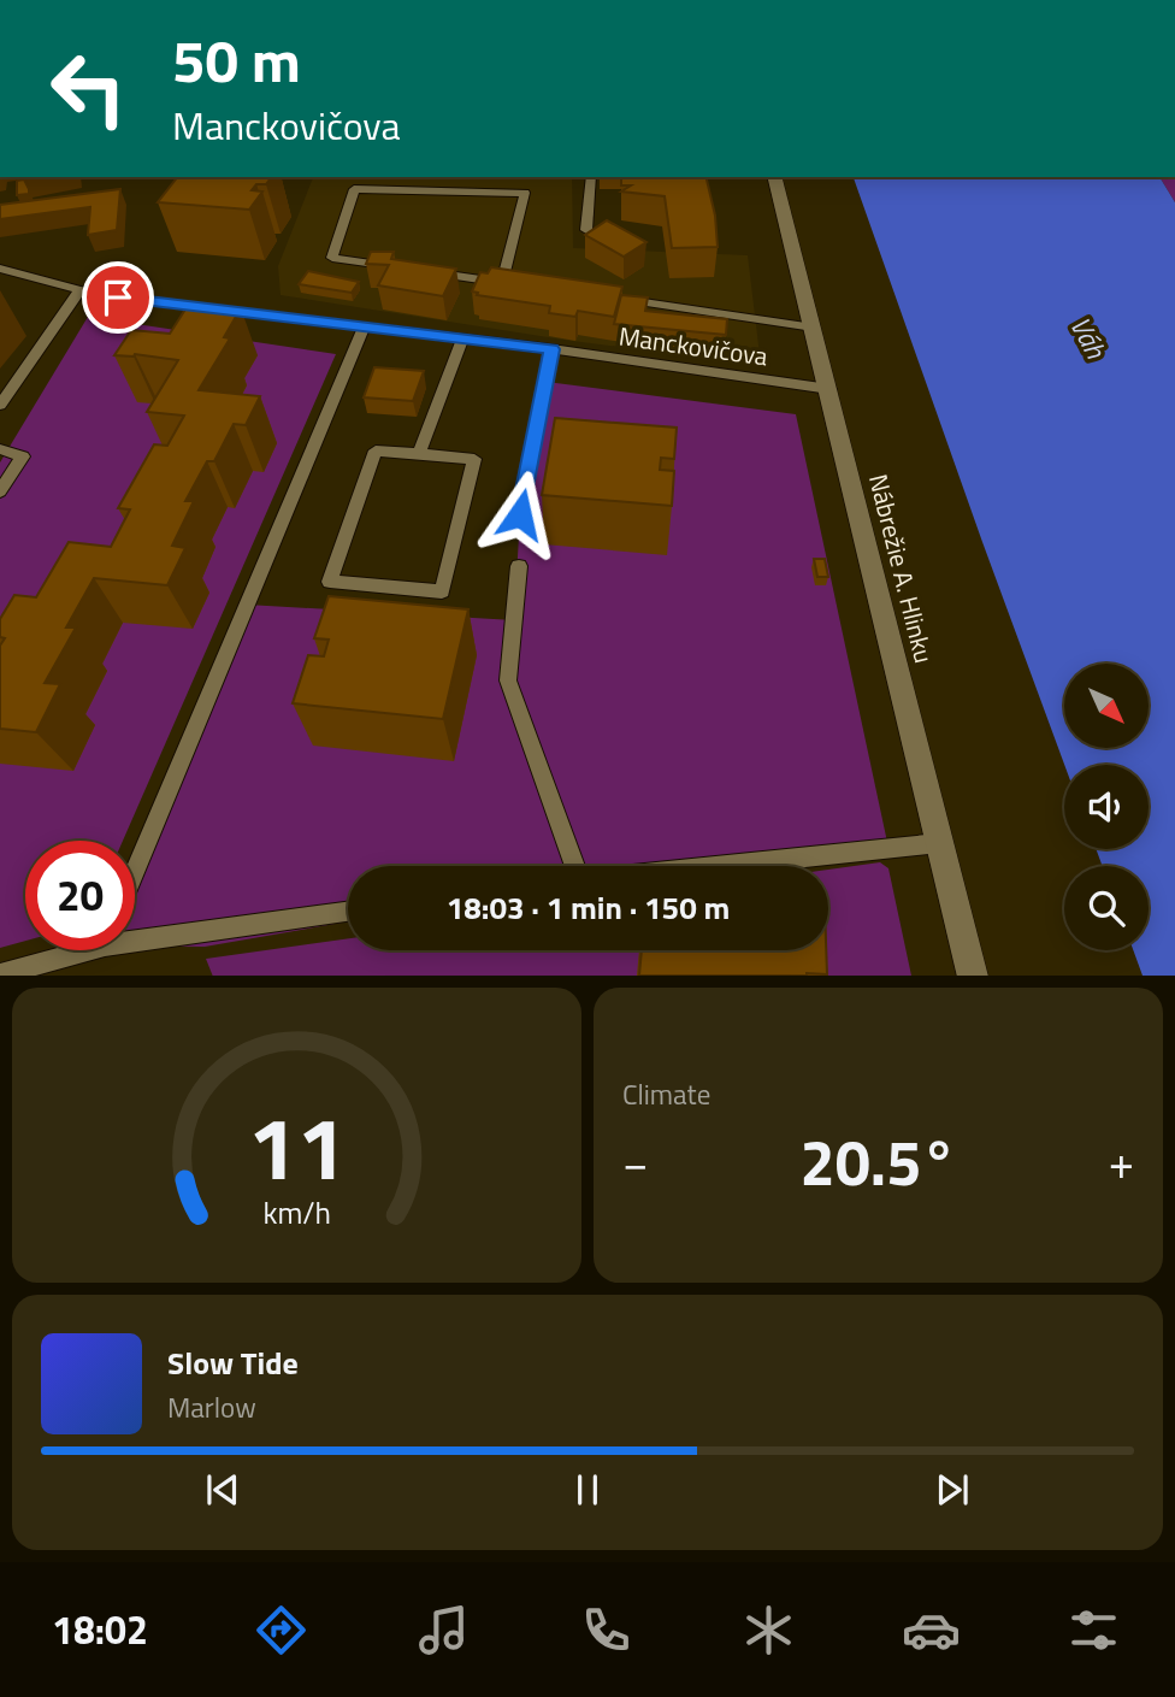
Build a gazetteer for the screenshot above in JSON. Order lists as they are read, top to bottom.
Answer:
{
  "streets": {
    "street": ["Nábrežie A. Hlinku"],
    "lane": ["Manckovičova"]
  },
  "crossings": [
    ["Manckovičova", "Nábrežie A. Hlinku"]
  ],
  "water": ["Váh"],
  "north": "bottom right",
  "page": {
    "turn": ["50 m", "Manckovičova"],
    "limit": "20",
    "trip": "18:03 · 1 min · 150 m",
    "tile": "Climate",
    "heat": ["−", "20.5°", "+"],
    "song": ["Slow Tide", "Marlow"],
    "tabs": "18:02",
    "gauge": ["11", "km/h"]
  }
}
